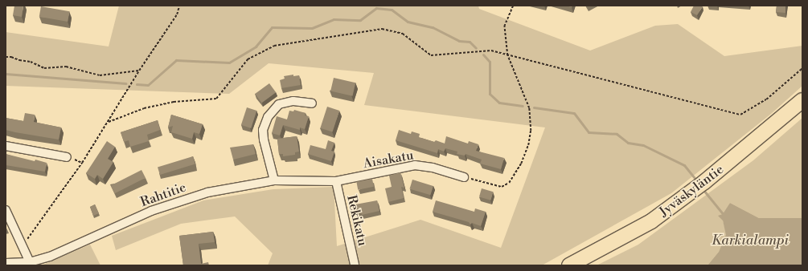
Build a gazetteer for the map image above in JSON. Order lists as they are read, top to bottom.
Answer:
{
  "streets": {
    "highway": ["Jyväskyläntie"],
    "street": ["Aisakatu", "Rahtitie", "Rekikatu"]
  },
  "crossings": [
    ["Aisakatu", "Rahtitie"],
    ["Aisakatu", "Rekikatu"],
    ["Rahtitie", "Rekikatu"]
  ],
  "water": ["Karkialampi"]
}
